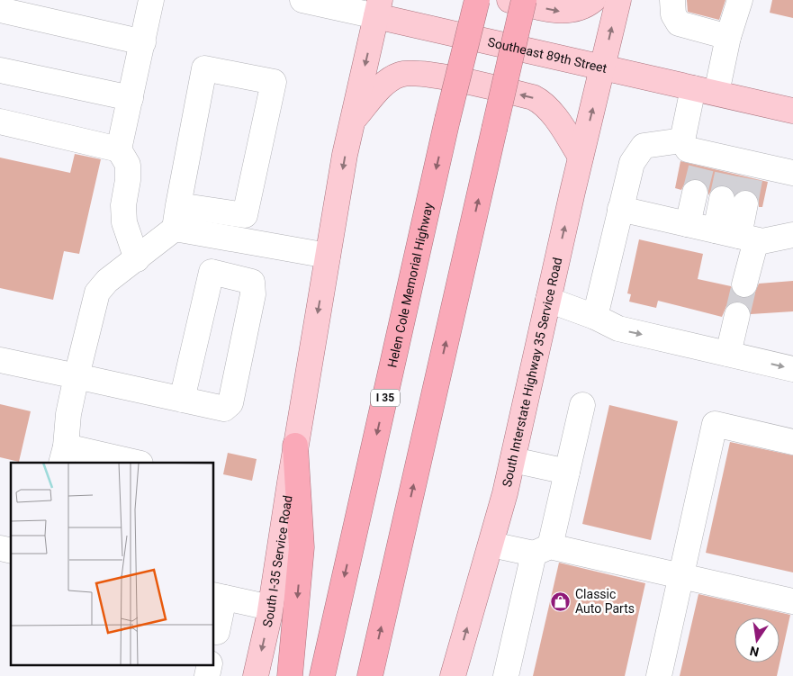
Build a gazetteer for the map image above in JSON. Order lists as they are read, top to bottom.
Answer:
{
  "streets": {
    "highway": ["Helen Cole Memorial Highway", "I 35"],
    "main road": ["Southeast 89th Street", "South Interstate Highway 35 Service Road", "South I-35 Service Road"]
  },
  "crossings": [
    ["Southeast 89th Street", "South Interstate Highway 35 Service Road"]
  ],
  "one_way": ["South Interstate Highway 35 Service Road"],
  "places": {
    "shop": ["Classic Auto Parts"]
  },
  "north": "bottom"
}
